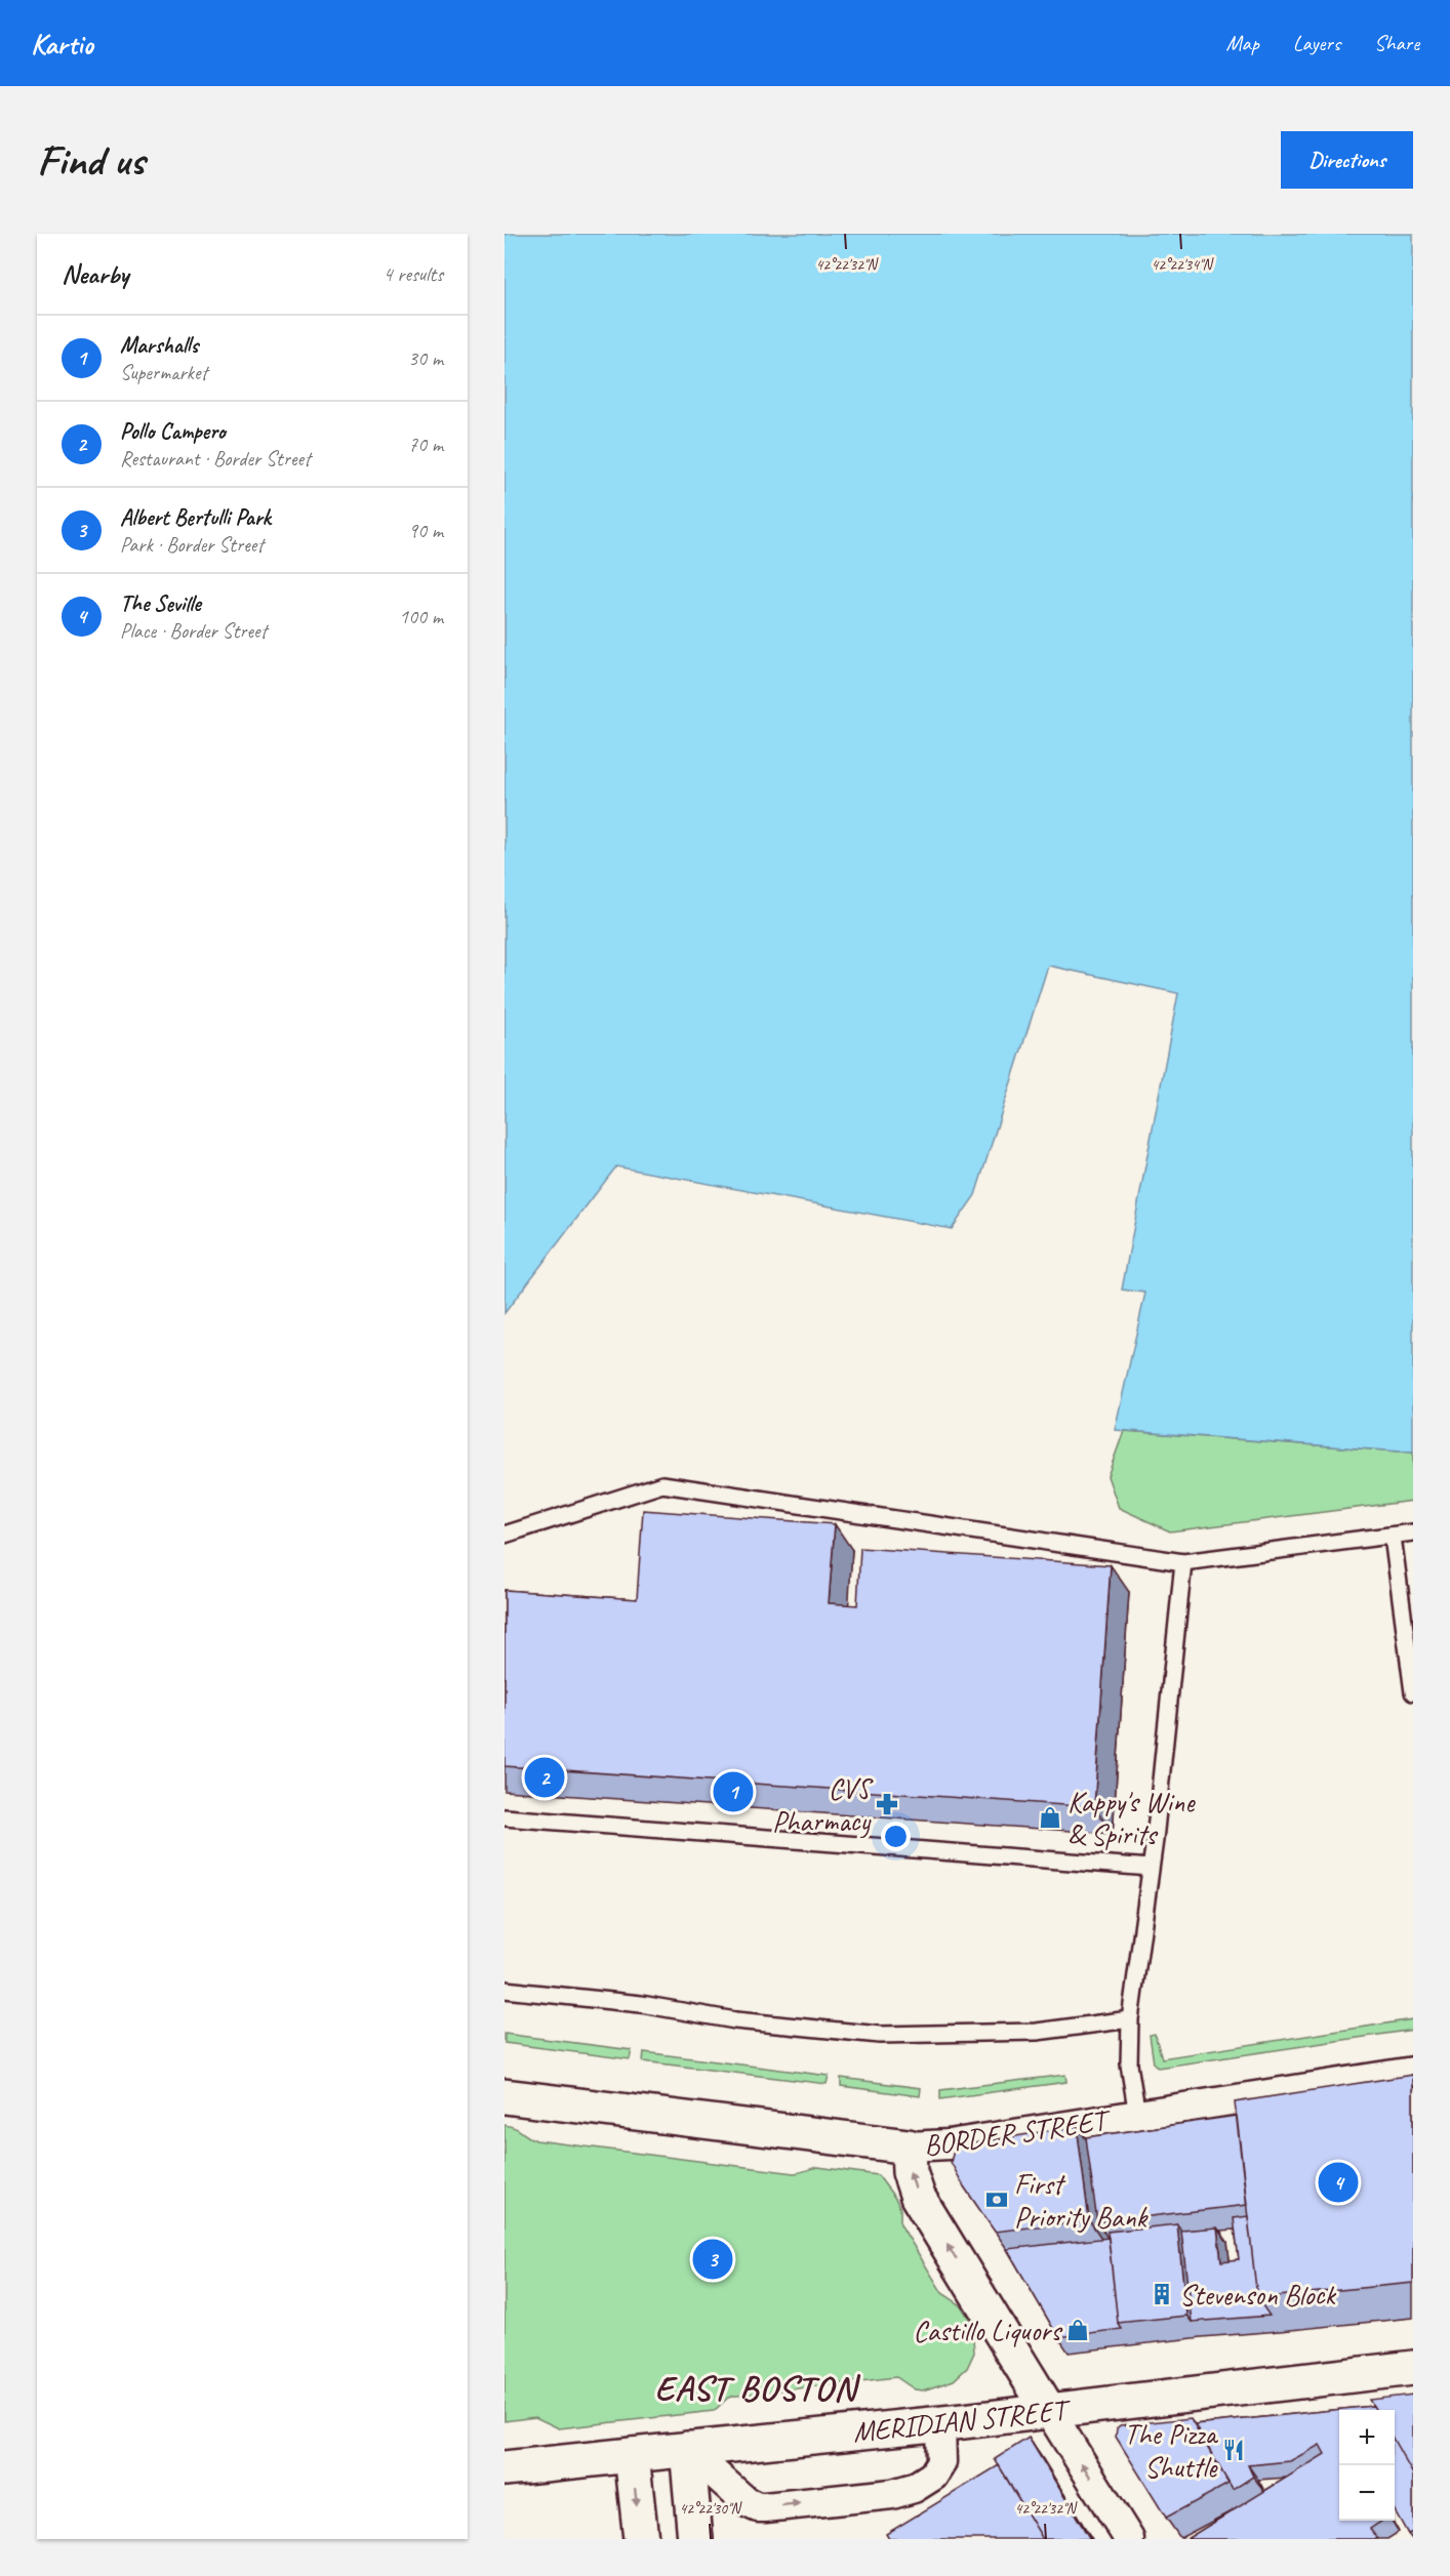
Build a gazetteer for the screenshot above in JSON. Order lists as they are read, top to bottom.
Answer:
{
  "streets": {
    "main road": ["BORDER STREET", "MERIDIAN STREET"]
  },
  "districts": ["EAST BOSTON"],
  "places": {
    "pharmacy": ["CVS Pharmacy"],
    "shop": ["Kappy's Wine & Spirits", "Castillo Liquors"],
    "bank": ["First Priority Bank"],
    "building": ["Stevenson Block"],
    "restaurant": ["The Pizza Shuttle"]
  },
  "page": {
    "header": "Kartio",
    "nav": ["Map", "Layers", "Share"],
    "buttons": "Directions",
    "title": "Find us",
    "heading": ["Nearby", "4 results"],
    "list": [
      {
        "mark": "1",
        "name": "Marshalls",
        "note": "Supermarket",
        "value": "30 m"
      },
      {
        "mark": "2",
        "name": "Pollo Campero",
        "note": "Restaurant · Border Street",
        "value": "70 m"
      },
      {
        "mark": "3",
        "name": "Albert Bertulli Park",
        "note": "Park · Border Street",
        "value": "90 m"
      },
      {
        "mark": "4",
        "name": "The Seville",
        "note": "Place · Border Street",
        "value": "100 m"
      }
    ],
    "pins": [
      "2",
      "1",
      "4",
      "3"
    ],
    "map_buttons": ["+", "−"]
  },
  "coordinates": ["42°22'32\"N", "42°22'34\"N", "42°22'30\"N"]
}
